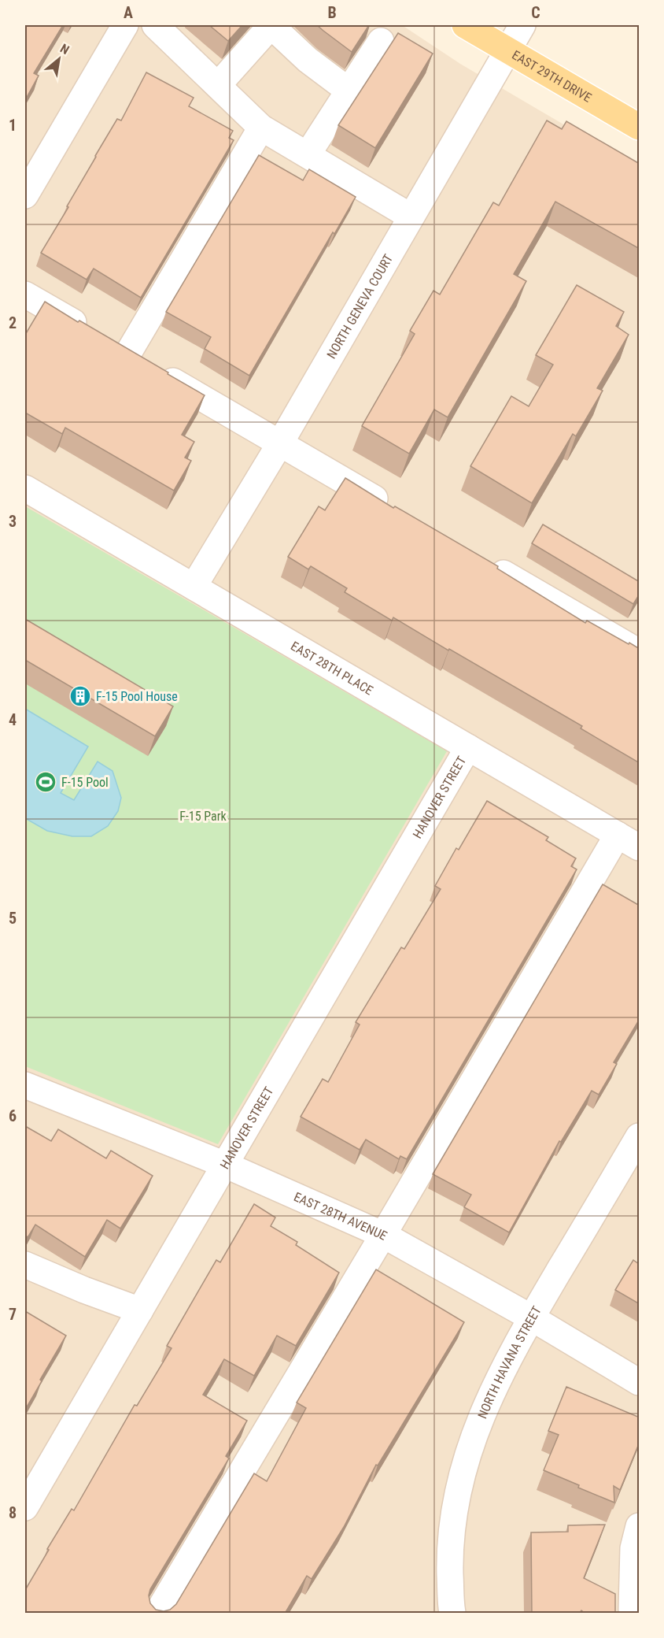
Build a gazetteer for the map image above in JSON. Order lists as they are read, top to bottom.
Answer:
{
  "streets": {
    "main road": ["EAST 29TH DRIVE"],
    "street": [
      "NORTH GENEVA COURT",
      "EAST 28TH PLACE",
      "HANOVER STREET",
      "EAST 28TH AVENUE",
      "NORTH HAVANA STREET"
    ]
  },
  "crossings": [
    ["EAST 29TH DRIVE", "NORTH GENEVA COURT"],
    ["NORTH GENEVA COURT", "EAST 28TH PLACE"],
    ["EAST 28TH PLACE", "HANOVER STREET"],
    ["HANOVER STREET", "EAST 28TH AVENUE"],
    ["EAST 28TH AVENUE", "NORTH HAVANA STREET"]
  ],
  "parks": ["F-15 Park"],
  "places": {
    "building": ["F-15 Pool House"],
    "sports": ["F-15 Pool"]
  },
  "north": "top right",
  "grid": {
    "columns": ["A", "B", "C"],
    "rows": [
      "1",
      "2",
      "3",
      "4",
      "5",
      "6",
      "7",
      "8"
    ]
  }
}
